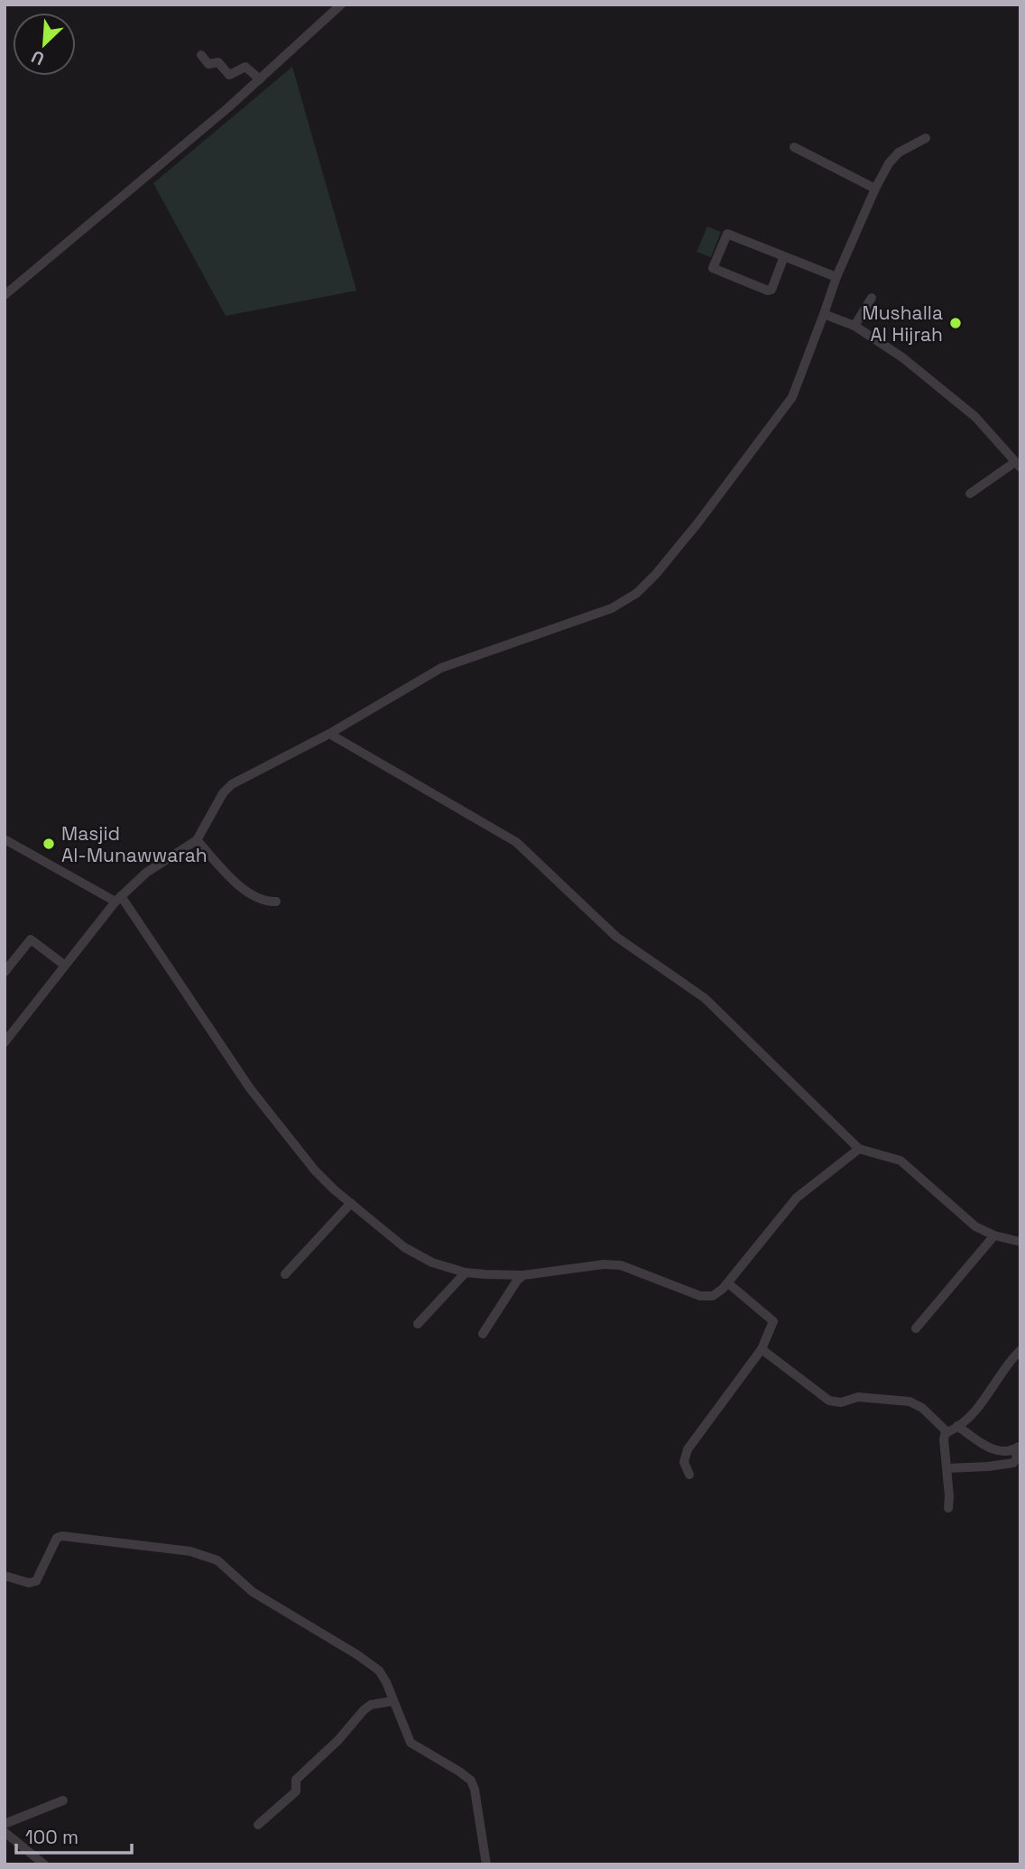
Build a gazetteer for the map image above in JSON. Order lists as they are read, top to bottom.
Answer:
{
  "places": ["Mushalla Al Hijrah", "Masjid Al-Munawwarah"],
  "scale_bar": "100 m",
  "north": "bottom left"
}
